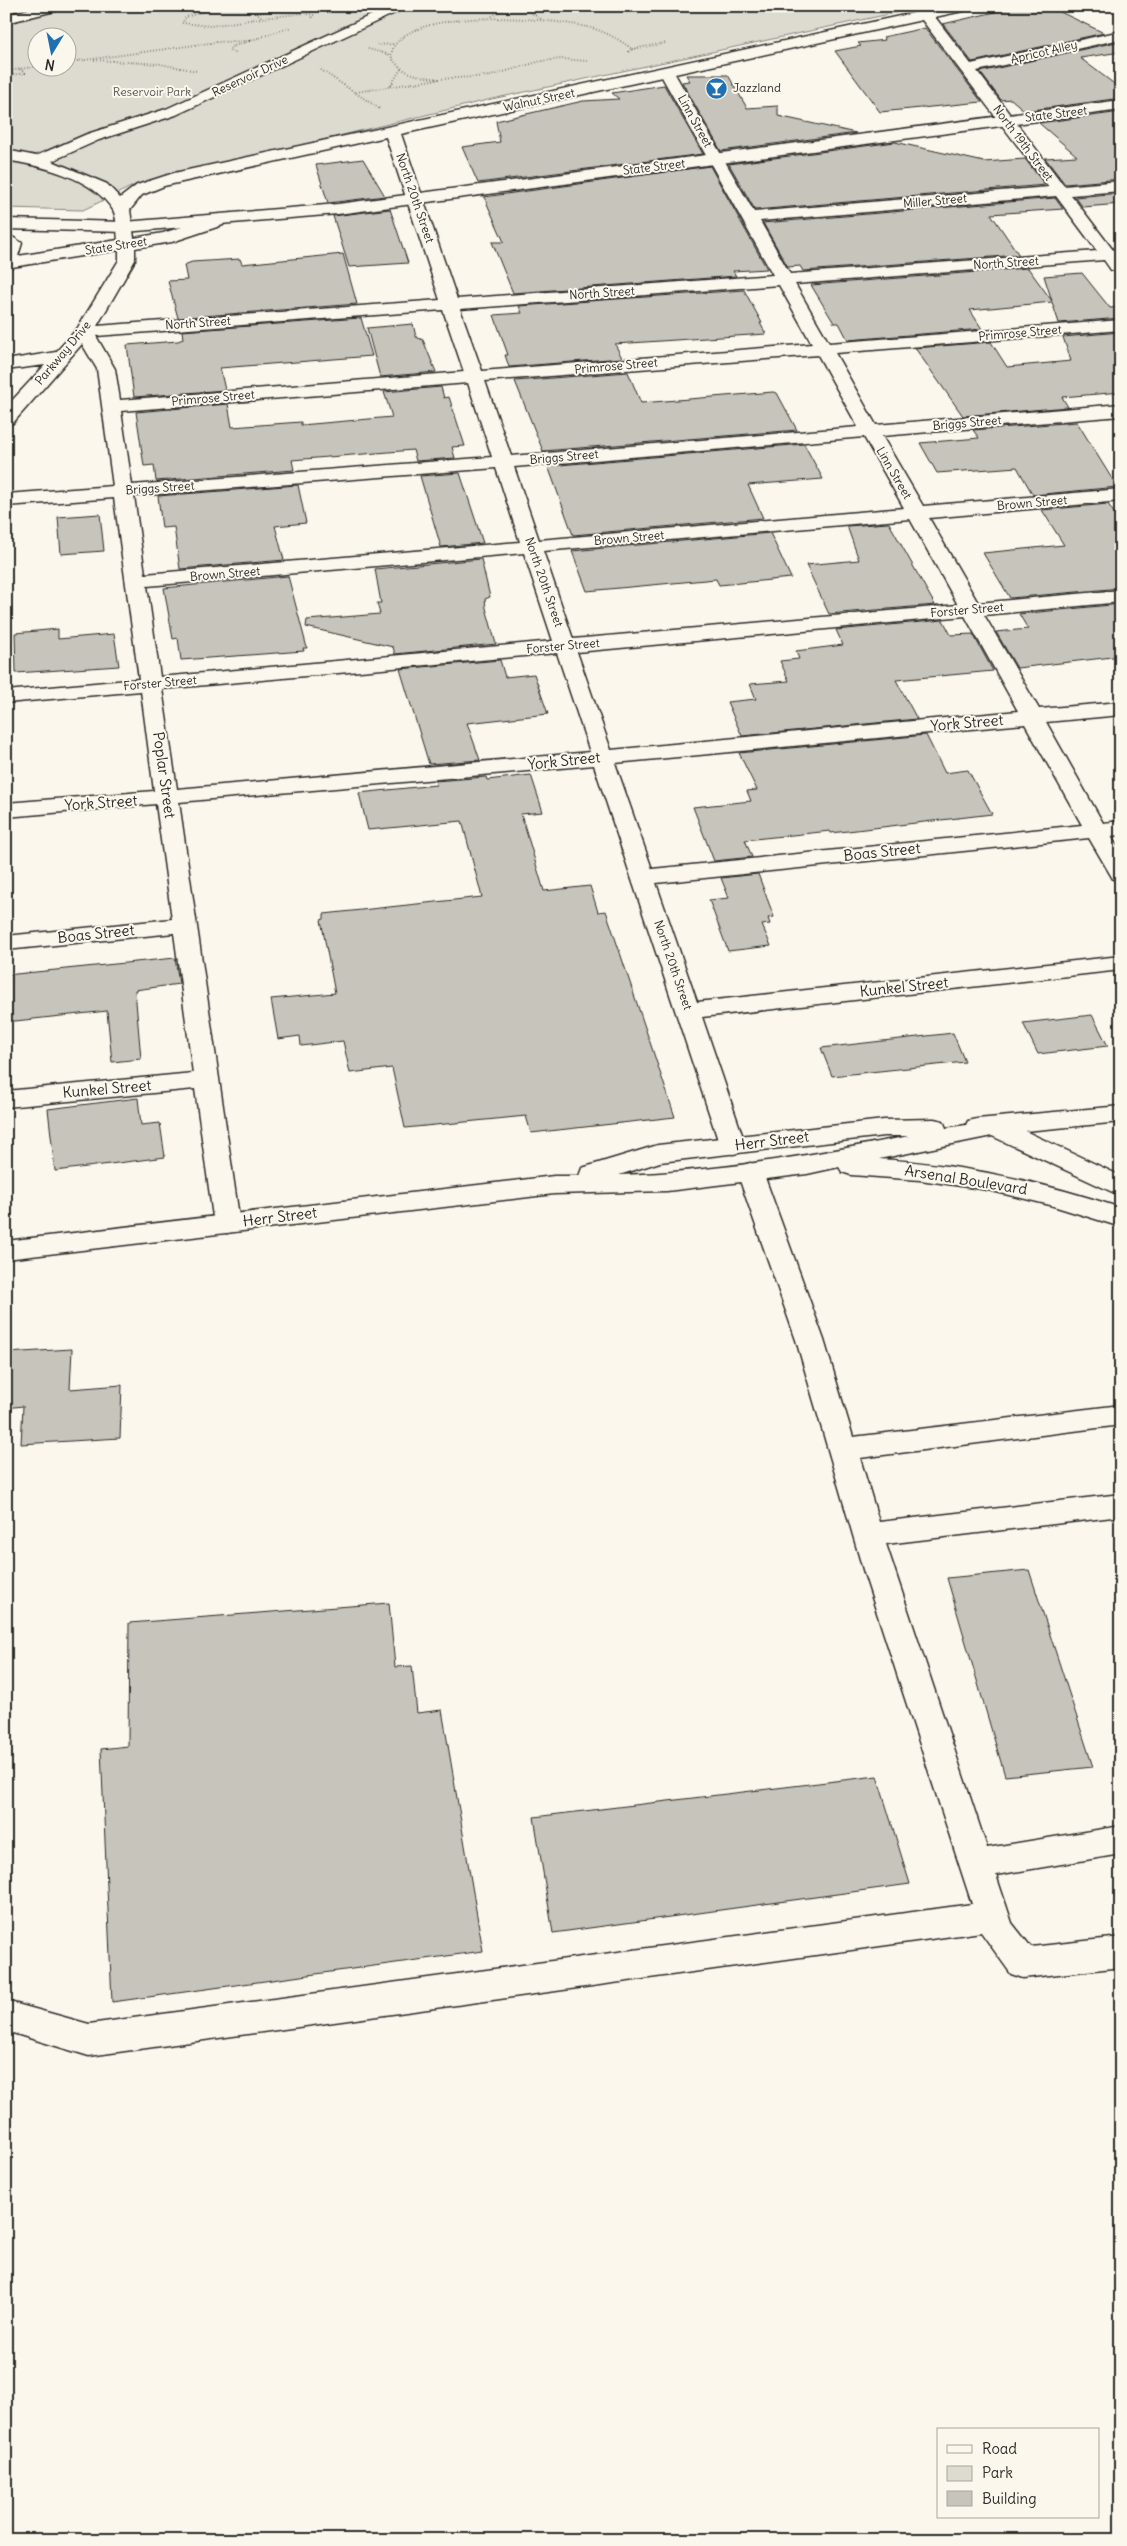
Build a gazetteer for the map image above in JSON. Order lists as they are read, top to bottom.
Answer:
{
  "streets": {
    "street": [
      "Apricot Alley",
      "Reservoir Drive",
      "Walnut Street",
      "State Street",
      "Linn Street",
      "North 19th Street",
      "North 20th Street",
      "Miller Street",
      "North Street",
      "Primrose Street",
      "Parkway Drive",
      "Briggs Street",
      "Brown Street",
      "Forster Street",
      "York Street",
      "Poplar Street",
      "Boas Street",
      "Kunkel Street",
      "Herr Street",
      "Arsenal Boulevard"
    ]
  },
  "crossings": [
    ["Apricot Alley", "North 19th Street"],
    ["Walnut Street", "Linn Street"],
    ["Walnut Street", "North 19th Street"],
    ["Walnut Street", "North 20th Street"],
    ["Walnut Street", "Parkway Drive"],
    ["State Street", "Linn Street"],
    ["State Street", "North 19th Street"],
    ["State Street", "North 20th Street"],
    ["State Street", "Parkway Drive"],
    ["Linn Street", "Miller Street"],
    ["Linn Street", "North Street"],
    ["Linn Street", "Primrose Street"],
    ["Linn Street", "Briggs Street"],
    ["Linn Street", "Brown Street"],
    ["Linn Street", "Forster Street"],
    ["Linn Street", "York Street"],
    ["Linn Street", "Boas Street"],
    ["North 19th Street", "Miller Street"],
    ["North 19th Street", "North Street"],
    ["North 20th Street", "North Street"],
    ["North 20th Street", "Primrose Street"],
    ["North 20th Street", "Briggs Street"],
    ["North 20th Street", "Brown Street"],
    ["North 20th Street", "Forster Street"],
    ["North 20th Street", "York Street"],
    ["North 20th Street", "Boas Street"],
    ["North 20th Street", "Kunkel Street"],
    ["North 20th Street", "Herr Street"],
    ["North Street", "Parkway Drive"],
    ["North Street", "Poplar Street"],
    ["Primrose Street", "Poplar Street"],
    ["Parkway Drive", "Poplar Street"],
    ["Briggs Street", "Poplar Street"],
    ["Brown Street", "Poplar Street"],
    ["Forster Street", "Poplar Street"],
    ["York Street", "Poplar Street"],
    ["Poplar Street", "Boas Street"],
    ["Poplar Street", "Kunkel Street"],
    ["Poplar Street", "Herr Street"],
    ["Herr Street", "Arsenal Boulevard"]
  ],
  "parks": ["Reservoir Park"],
  "places": {
    "bar": ["Jazzland"]
  },
  "legend": ["Road", "Park", "Building"],
  "north": "bottom"
}
